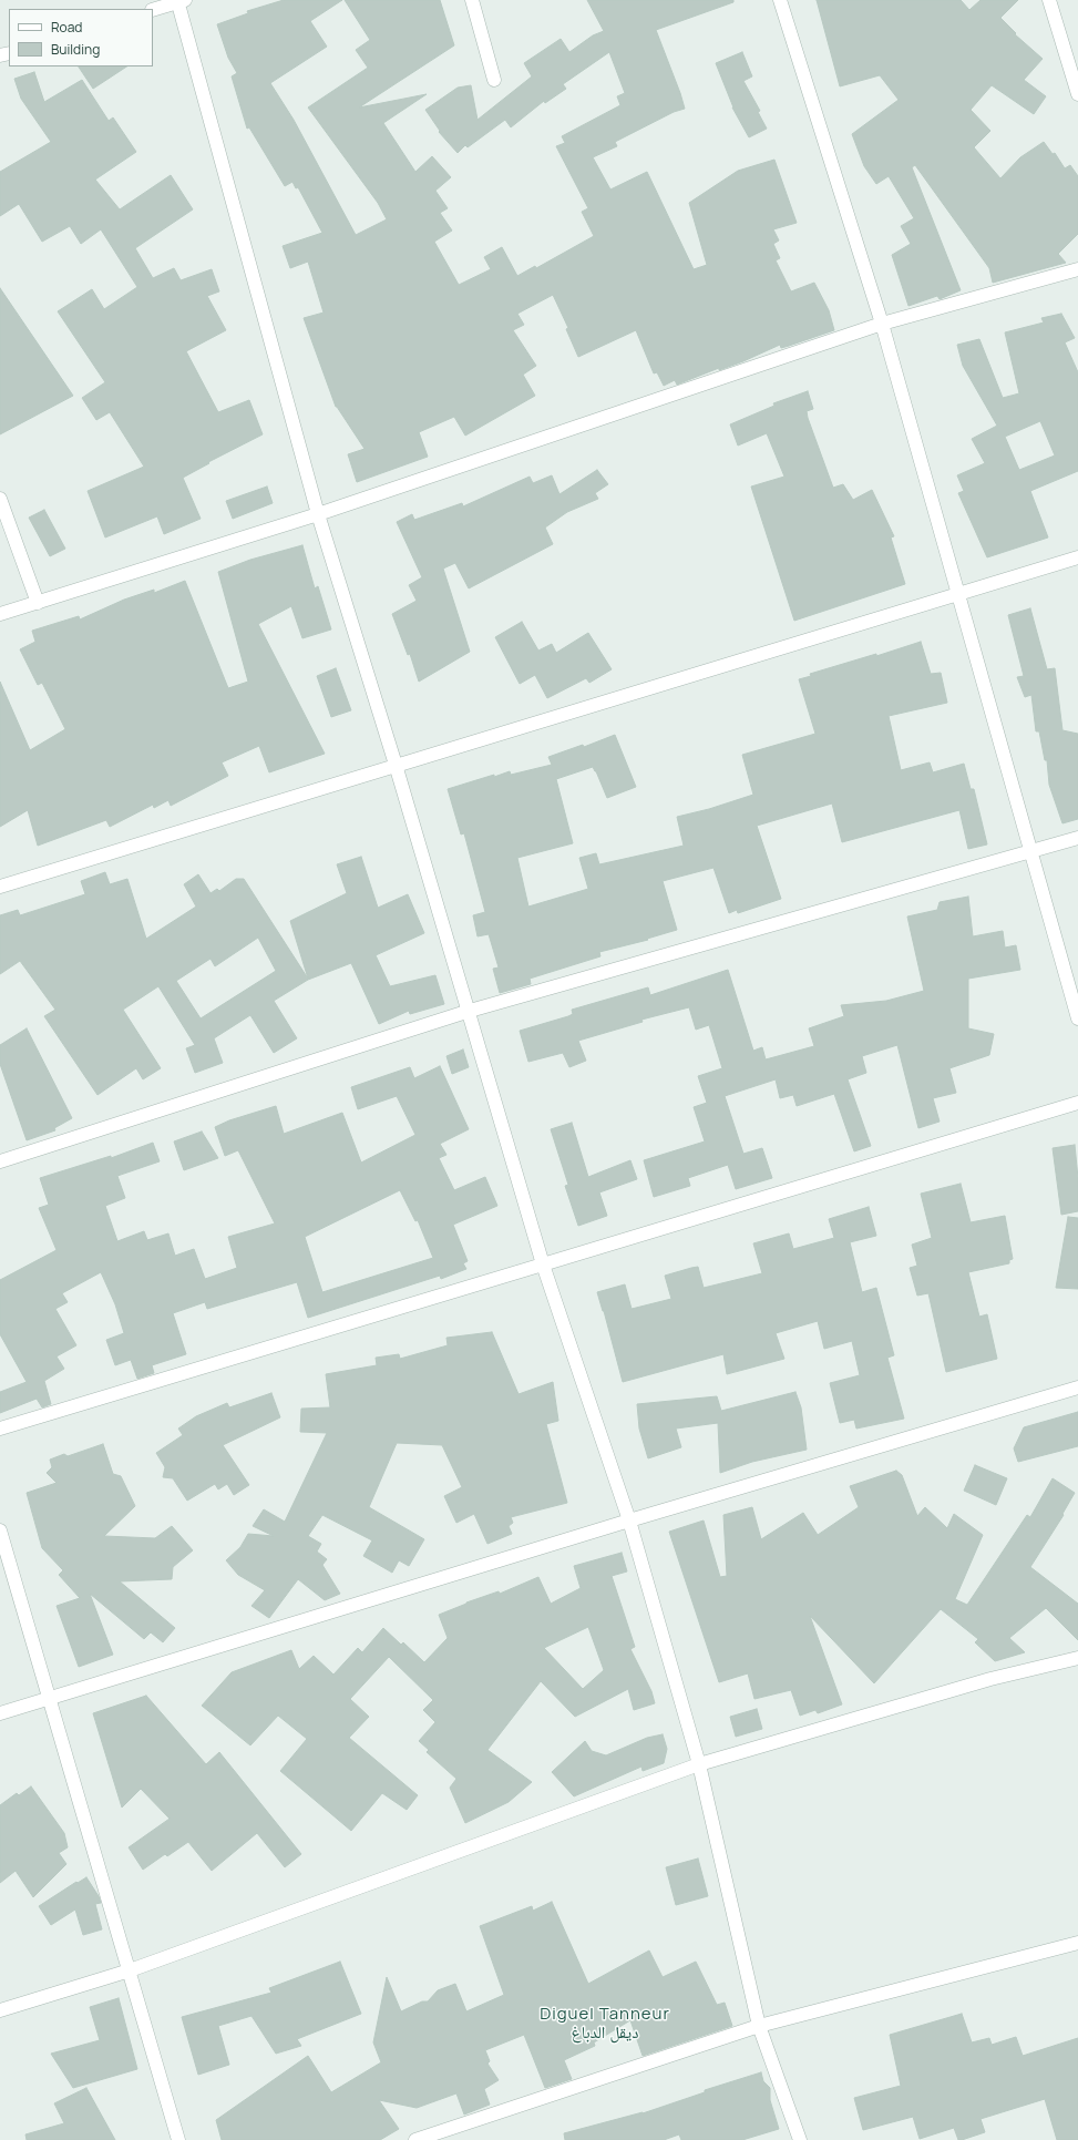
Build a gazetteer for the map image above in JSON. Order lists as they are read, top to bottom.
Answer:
{
  "districts": ["Diguel Tanneur ديقل الدباغ"],
  "legend": ["Road", "Building"]
}
